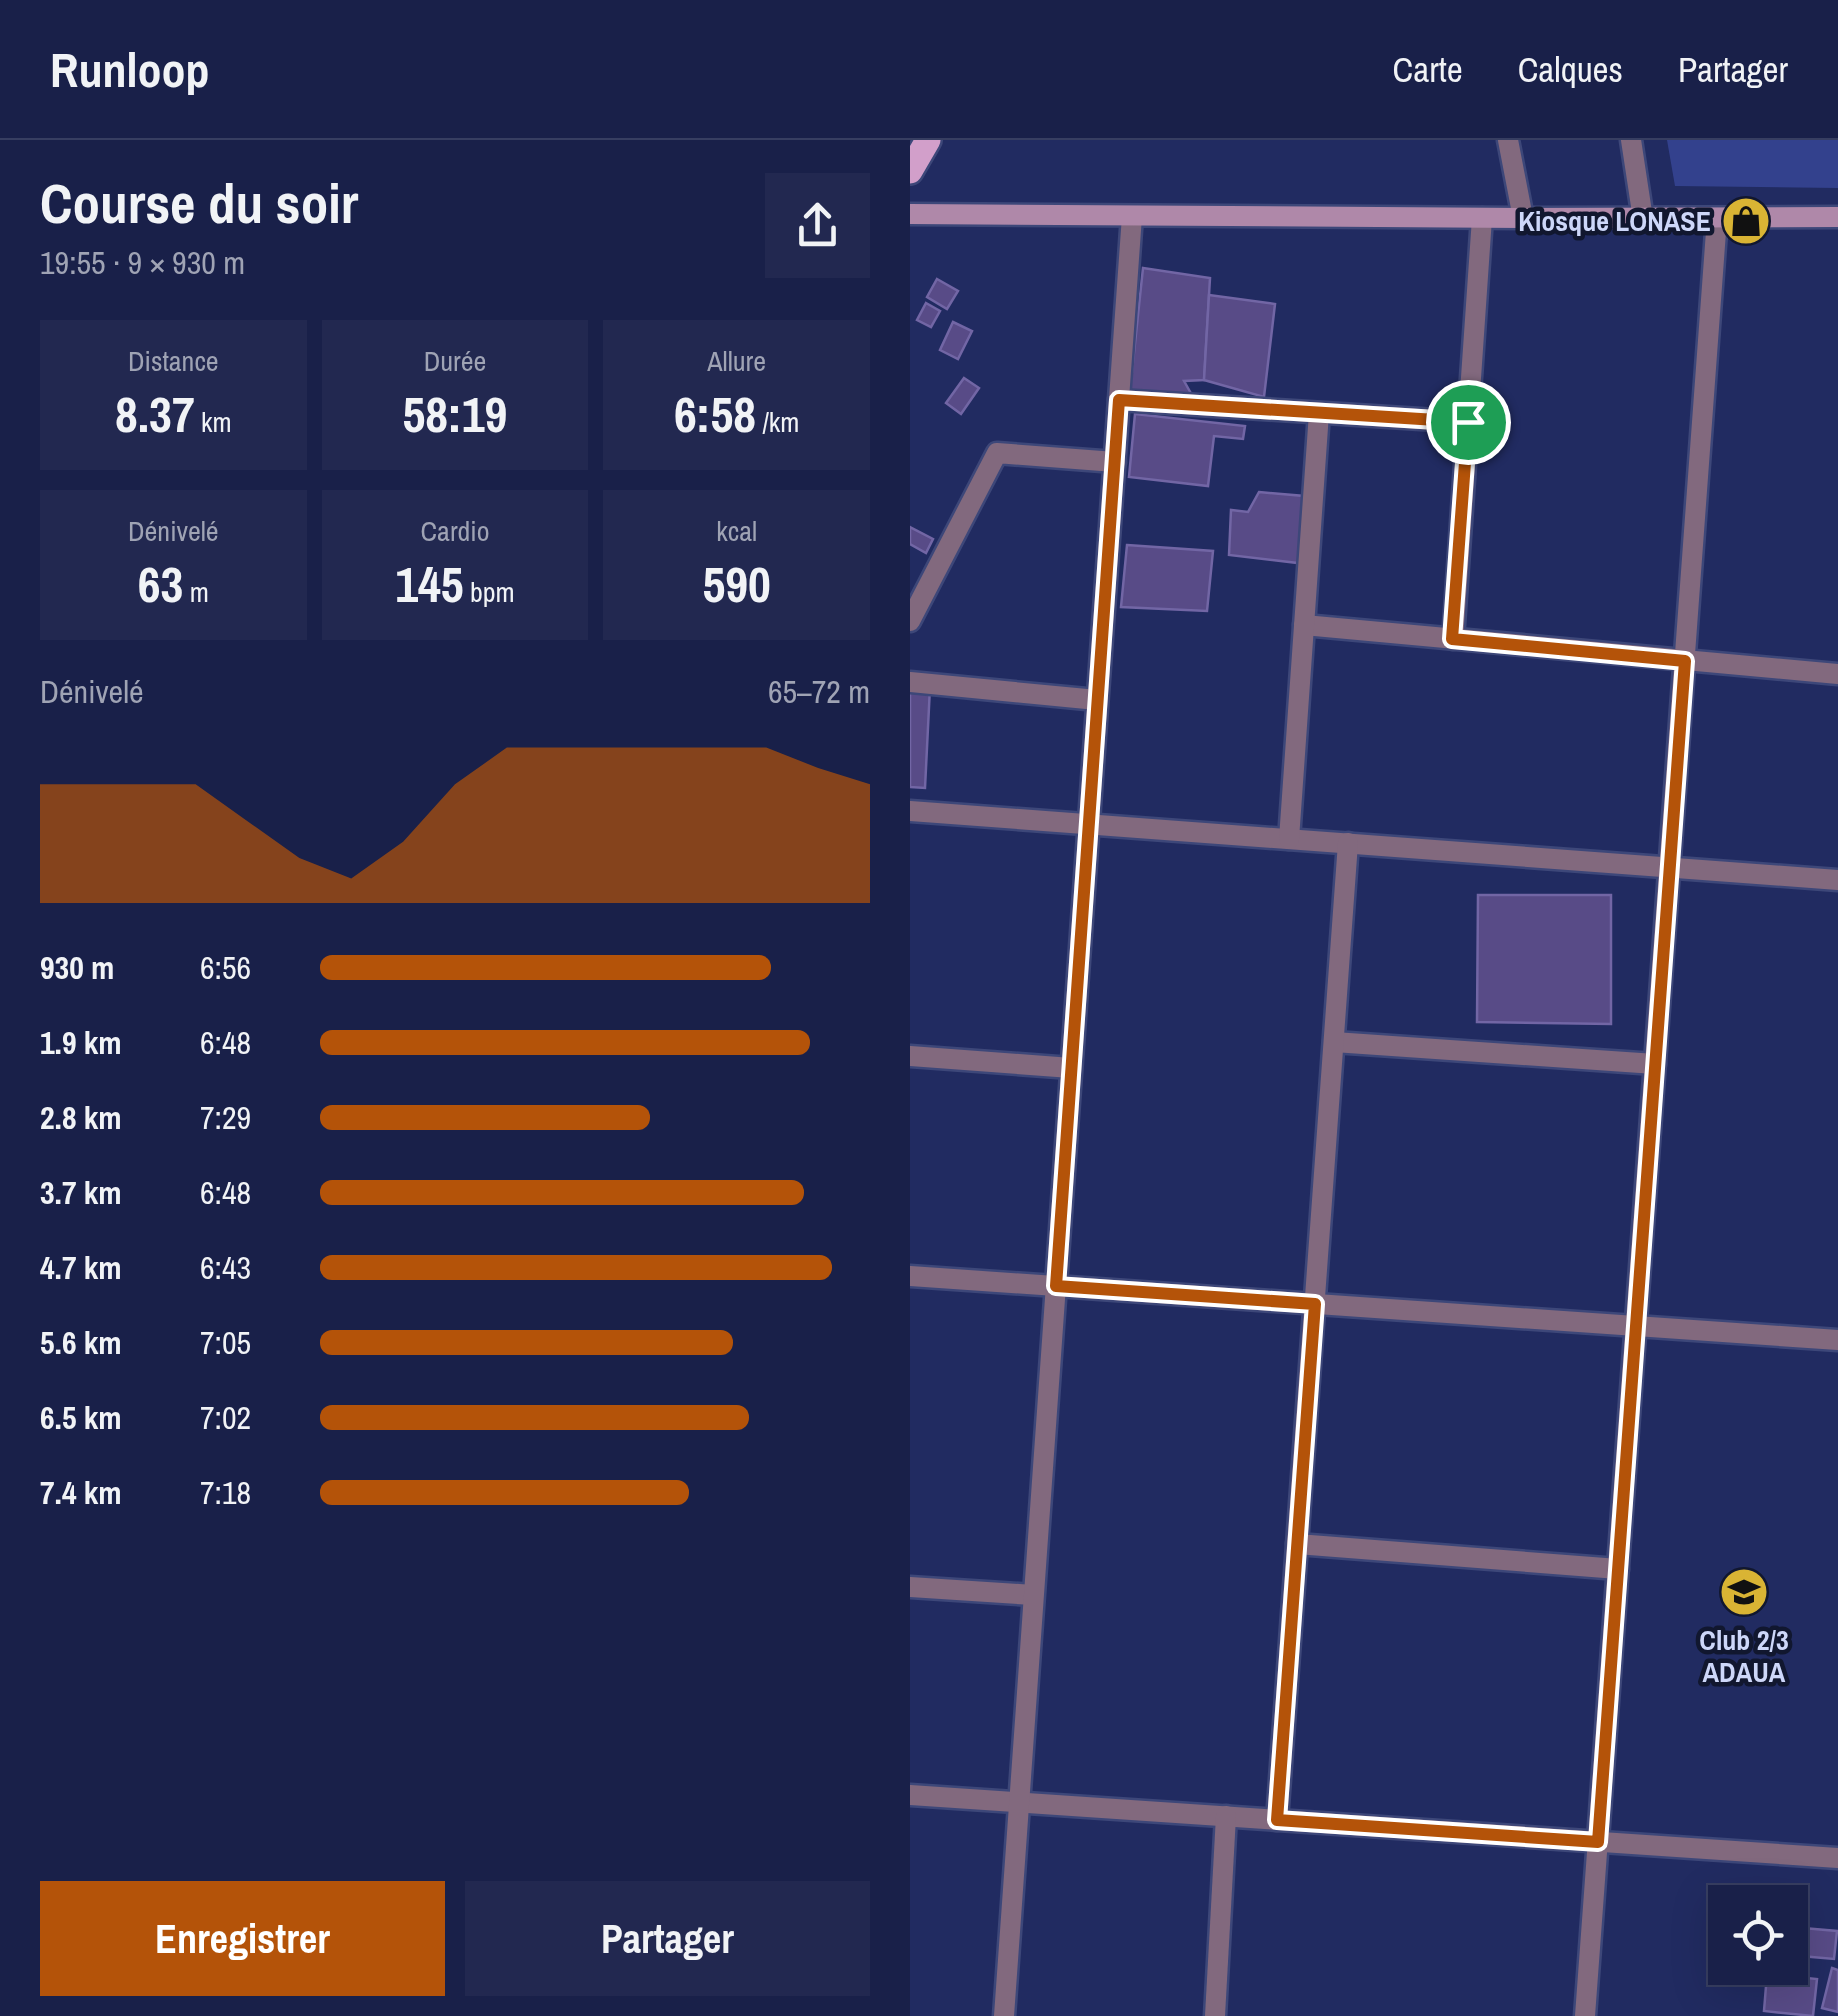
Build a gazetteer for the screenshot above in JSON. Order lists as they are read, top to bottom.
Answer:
{
  "places": {
    "shop": ["Kiosque LONASE"],
    "school or university": ["Club 2/3 ADAUA"]
  },
  "page": {
    "header": "Runloop",
    "nav": ["Carte", "Calques", "Partager"],
    "heading": ["Course du soir", "19:55 · 9 × 930 m"],
    "stats": [
      ["Distance", "8.37 km"],
      ["Durée", "58:19"],
      ["Allure", "6:58 /km"],
      ["Dénivelé", "63 m"],
      ["Cardio", "145 bpm"],
      ["kcal", "590"]
    ],
    "chart": ["Dénivelé", "65–72 m"],
    "list": [
      {
        "name": "930 m",
        "note": "6:56"
      },
      {
        "name": "1.9 km",
        "note": "6:48"
      },
      {
        "name": "2.8 km",
        "note": "7:29"
      },
      {
        "name": "3.7 km",
        "note": "6:48"
      },
      {
        "name": "4.7 km",
        "note": "6:43"
      },
      {
        "name": "5.6 km",
        "note": "7:05"
      },
      {
        "name": "6.5 km",
        "note": "7:02"
      },
      {
        "name": "7.4 km",
        "note": "7:18"
      }
    ],
    "buttons": ["Enregistrer", "Partager"]
  }
}
